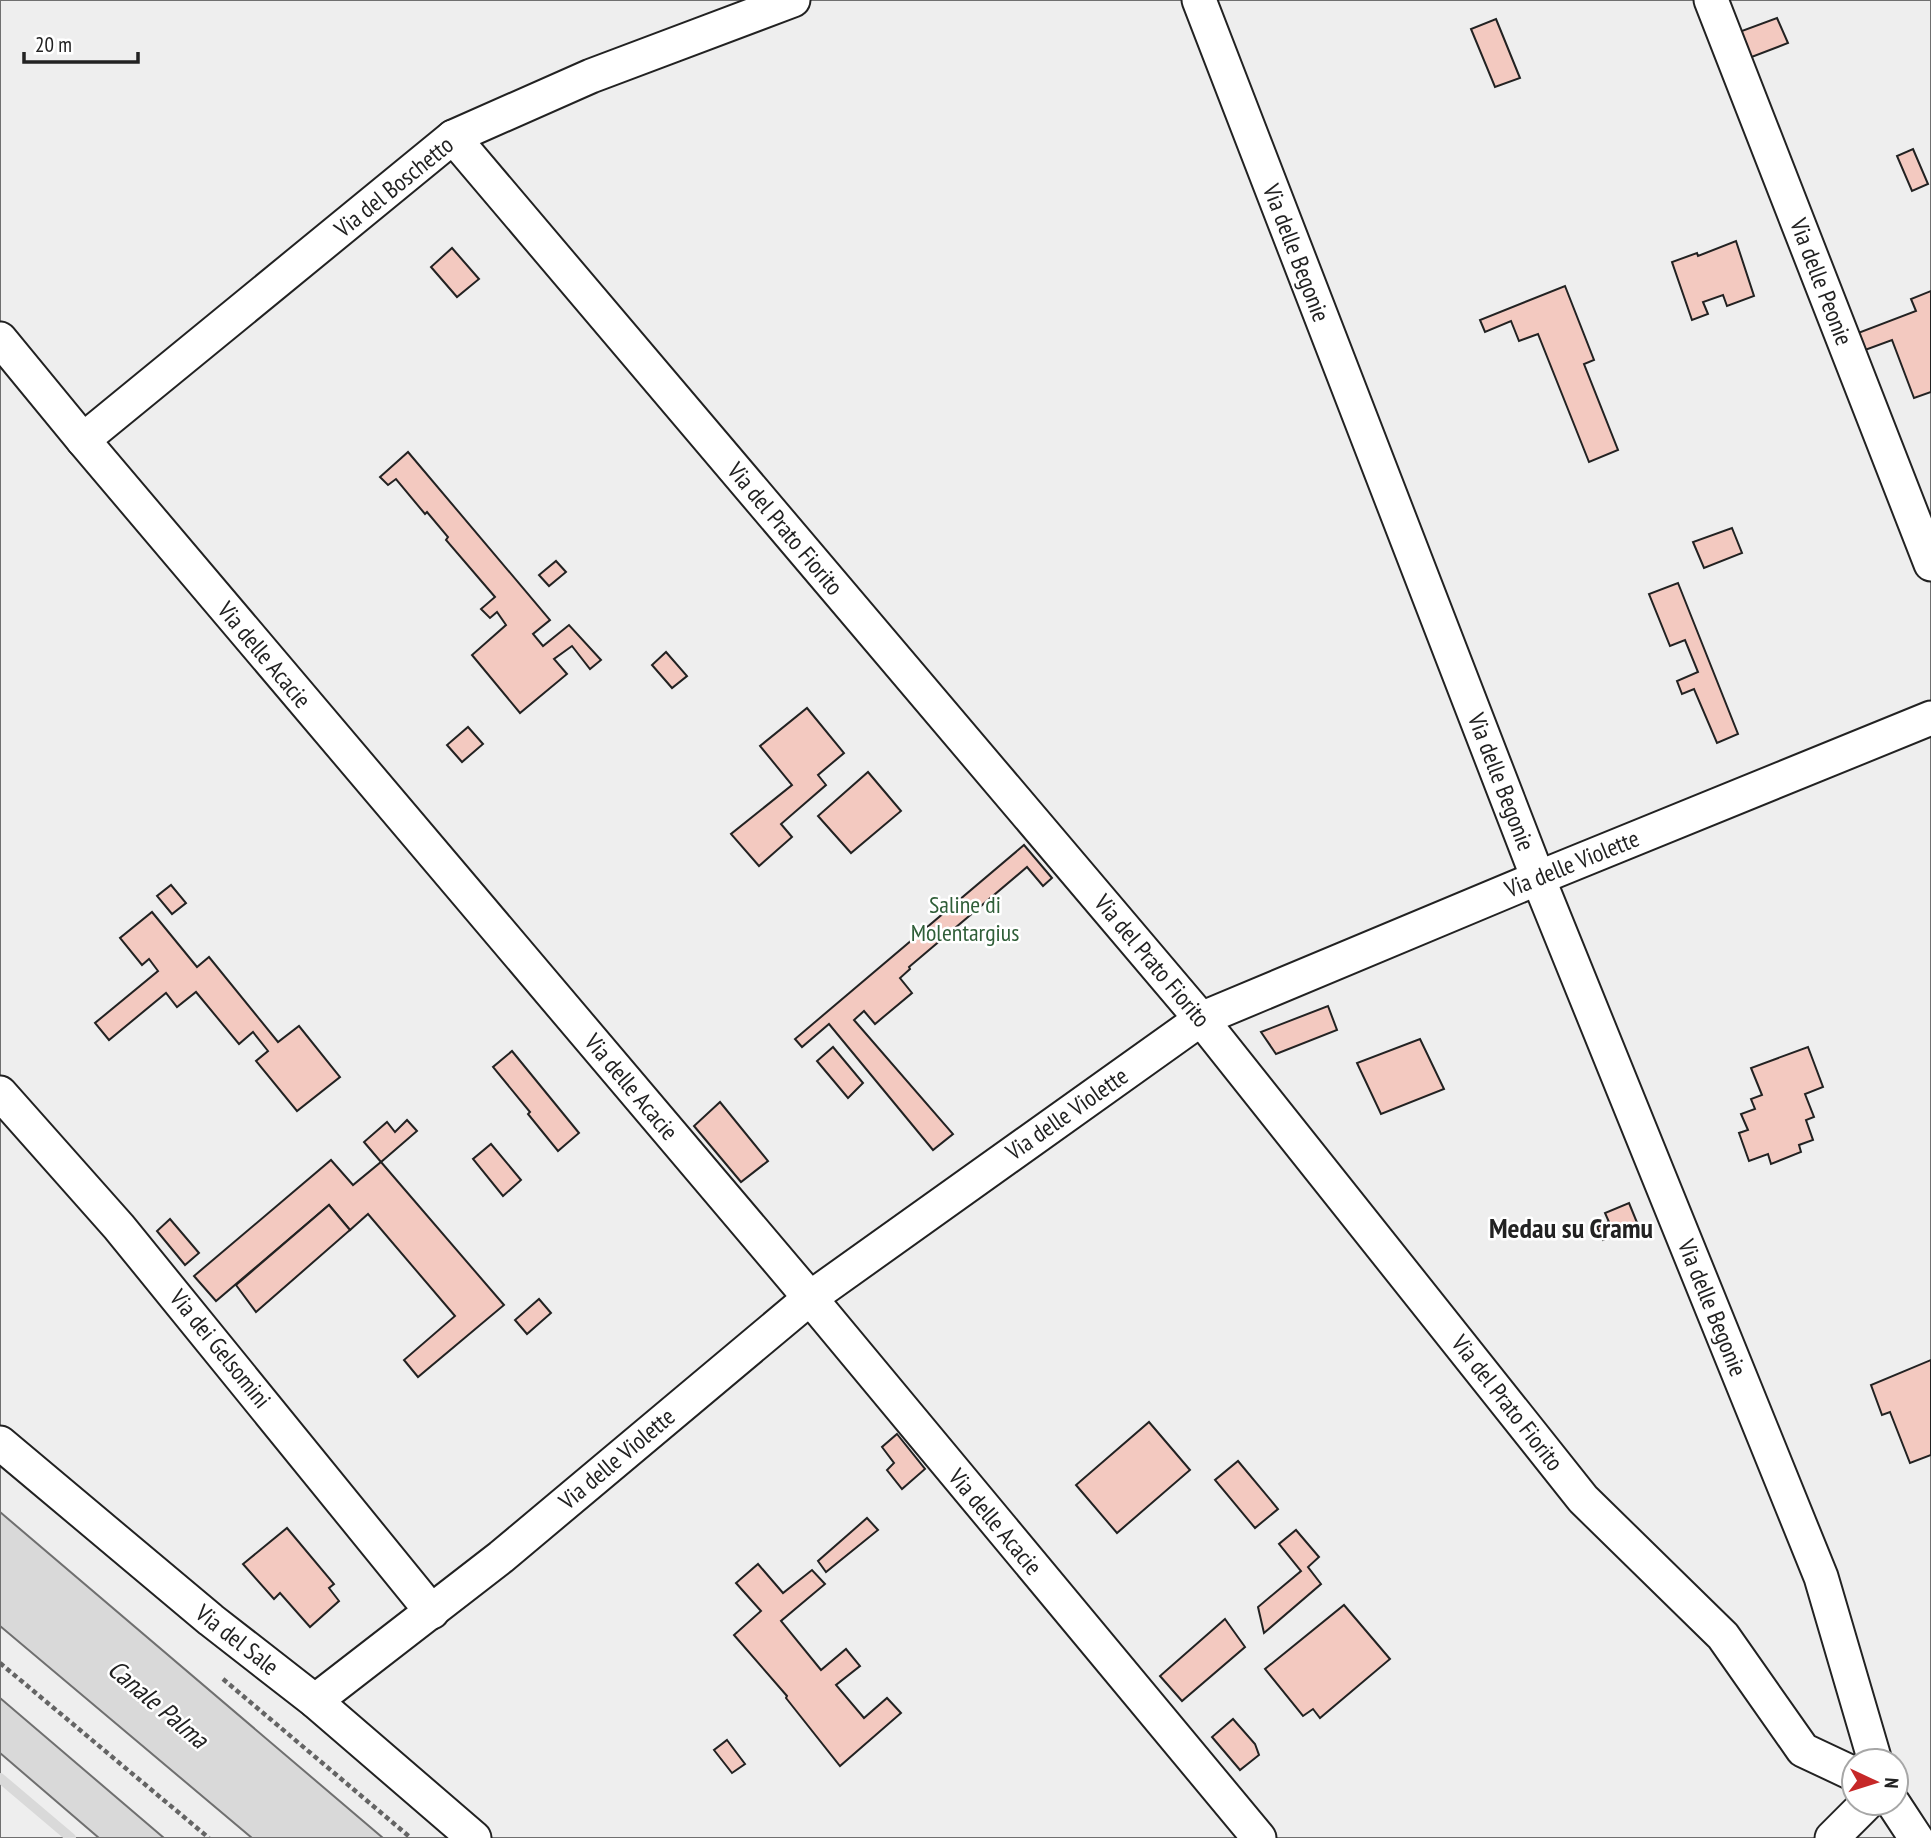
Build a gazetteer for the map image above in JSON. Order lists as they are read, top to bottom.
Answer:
{
  "streets": {
    "street": [
      "Via del Boschetto",
      "Via delle Begonie",
      "Via delle Peonie",
      "Via del Prato Fiorito",
      "Via delle Acacie",
      "Via delle Violette",
      "Via dei Gelsomini",
      "Via del Sale"
    ]
  },
  "crossings": [
    ["Via del Boschetto", "Via del Prato Fiorito"],
    ["Via del Boschetto", "Via delle Acacie"],
    ["Via delle Begonie", "Via delle Violette"],
    ["Via del Prato Fiorito", "Via delle Violette"],
    ["Via delle Acacie", "Via delle Violette"],
    ["Via delle Violette", "Via dei Gelsomini"],
    ["Via delle Violette", "Via del Sale"]
  ],
  "districts": ["Medau su Cramu"],
  "water": ["Canale Palma"],
  "parks": ["Saline di Molentargius"],
  "scale_bar": "20 m",
  "north": "right"
}
